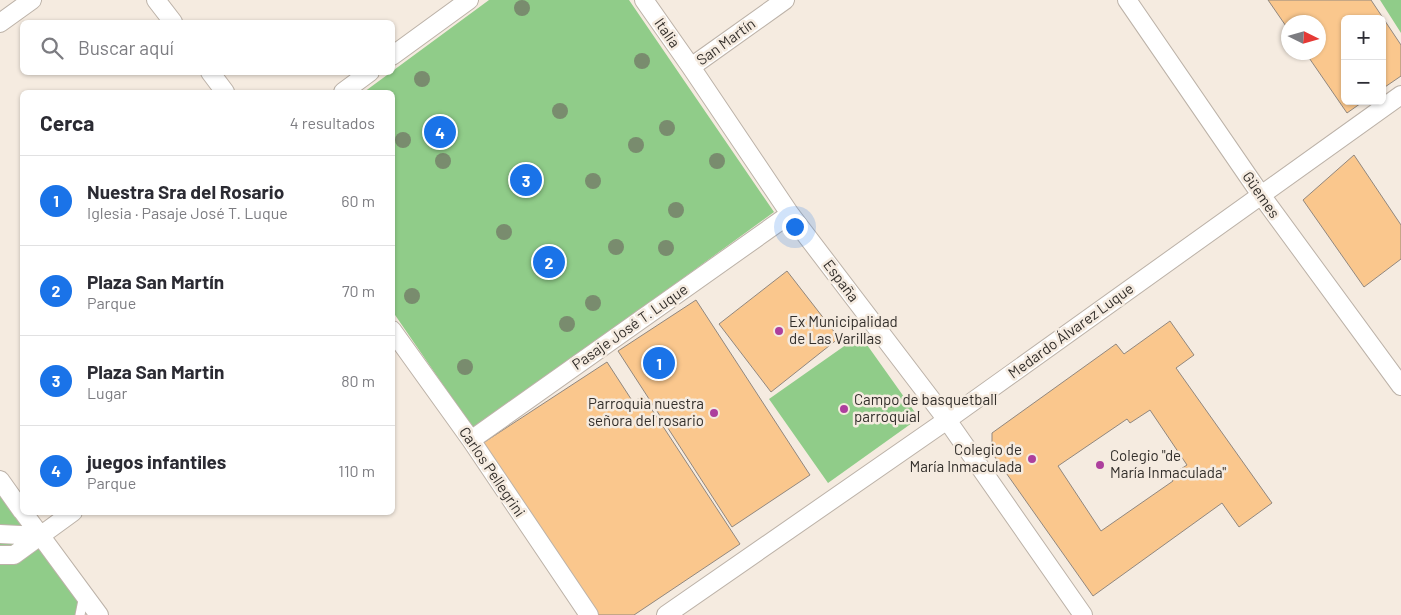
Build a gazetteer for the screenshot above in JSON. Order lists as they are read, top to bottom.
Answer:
{
  "streets": {
    "street": [
      "Italia",
      "San Martín",
      "Güemes",
      "España",
      "Pasaje José T. Luque",
      "Medardo Álvarez Luque",
      "Carlos Pellegrini"
    ]
  },
  "crossings": [
    ["Italia", "San Martín"],
    ["Italia", "España"],
    ["San Martín", "España"],
    ["Güemes", "Medardo Álvarez Luque"],
    ["España", "Pasaje José T. Luque"],
    ["España", "Medardo Álvarez Luque"],
    ["Pasaje José T. Luque", "Carlos Pellegrini"]
  ],
  "places": [
    "Ex Municipalidad de Las Varillas",
    "Campo de basquetball parroquial",
    "Parroquia nuestra señora del rosario",
    "Colegio de María Inmaculada",
    "Colegio \"de María Inmaculada\""
  ],
  "north": "right",
  "page": {
    "map_buttons": ["+", "−"],
    "search": "Buscar aquí",
    "heading": ["Cerca", "4 resultados"],
    "pins": [
      "4",
      "3",
      "2",
      "1"
    ],
    "list": [
      {
        "mark": "1",
        "name": "Nuestra Sra del Rosario",
        "note": "Iglesia · Pasaje José T. Luque",
        "value": "60 m"
      },
      {
        "mark": "2",
        "name": "Plaza San Martín",
        "note": "Parque",
        "value": "70 m"
      },
      {
        "mark": "3",
        "name": "Plaza San Martin",
        "note": "Lugar",
        "value": "80 m"
      },
      {
        "mark": "4",
        "name": "juegos infantiles",
        "note": "Parque",
        "value": "110 m"
      }
    ]
  }
}
